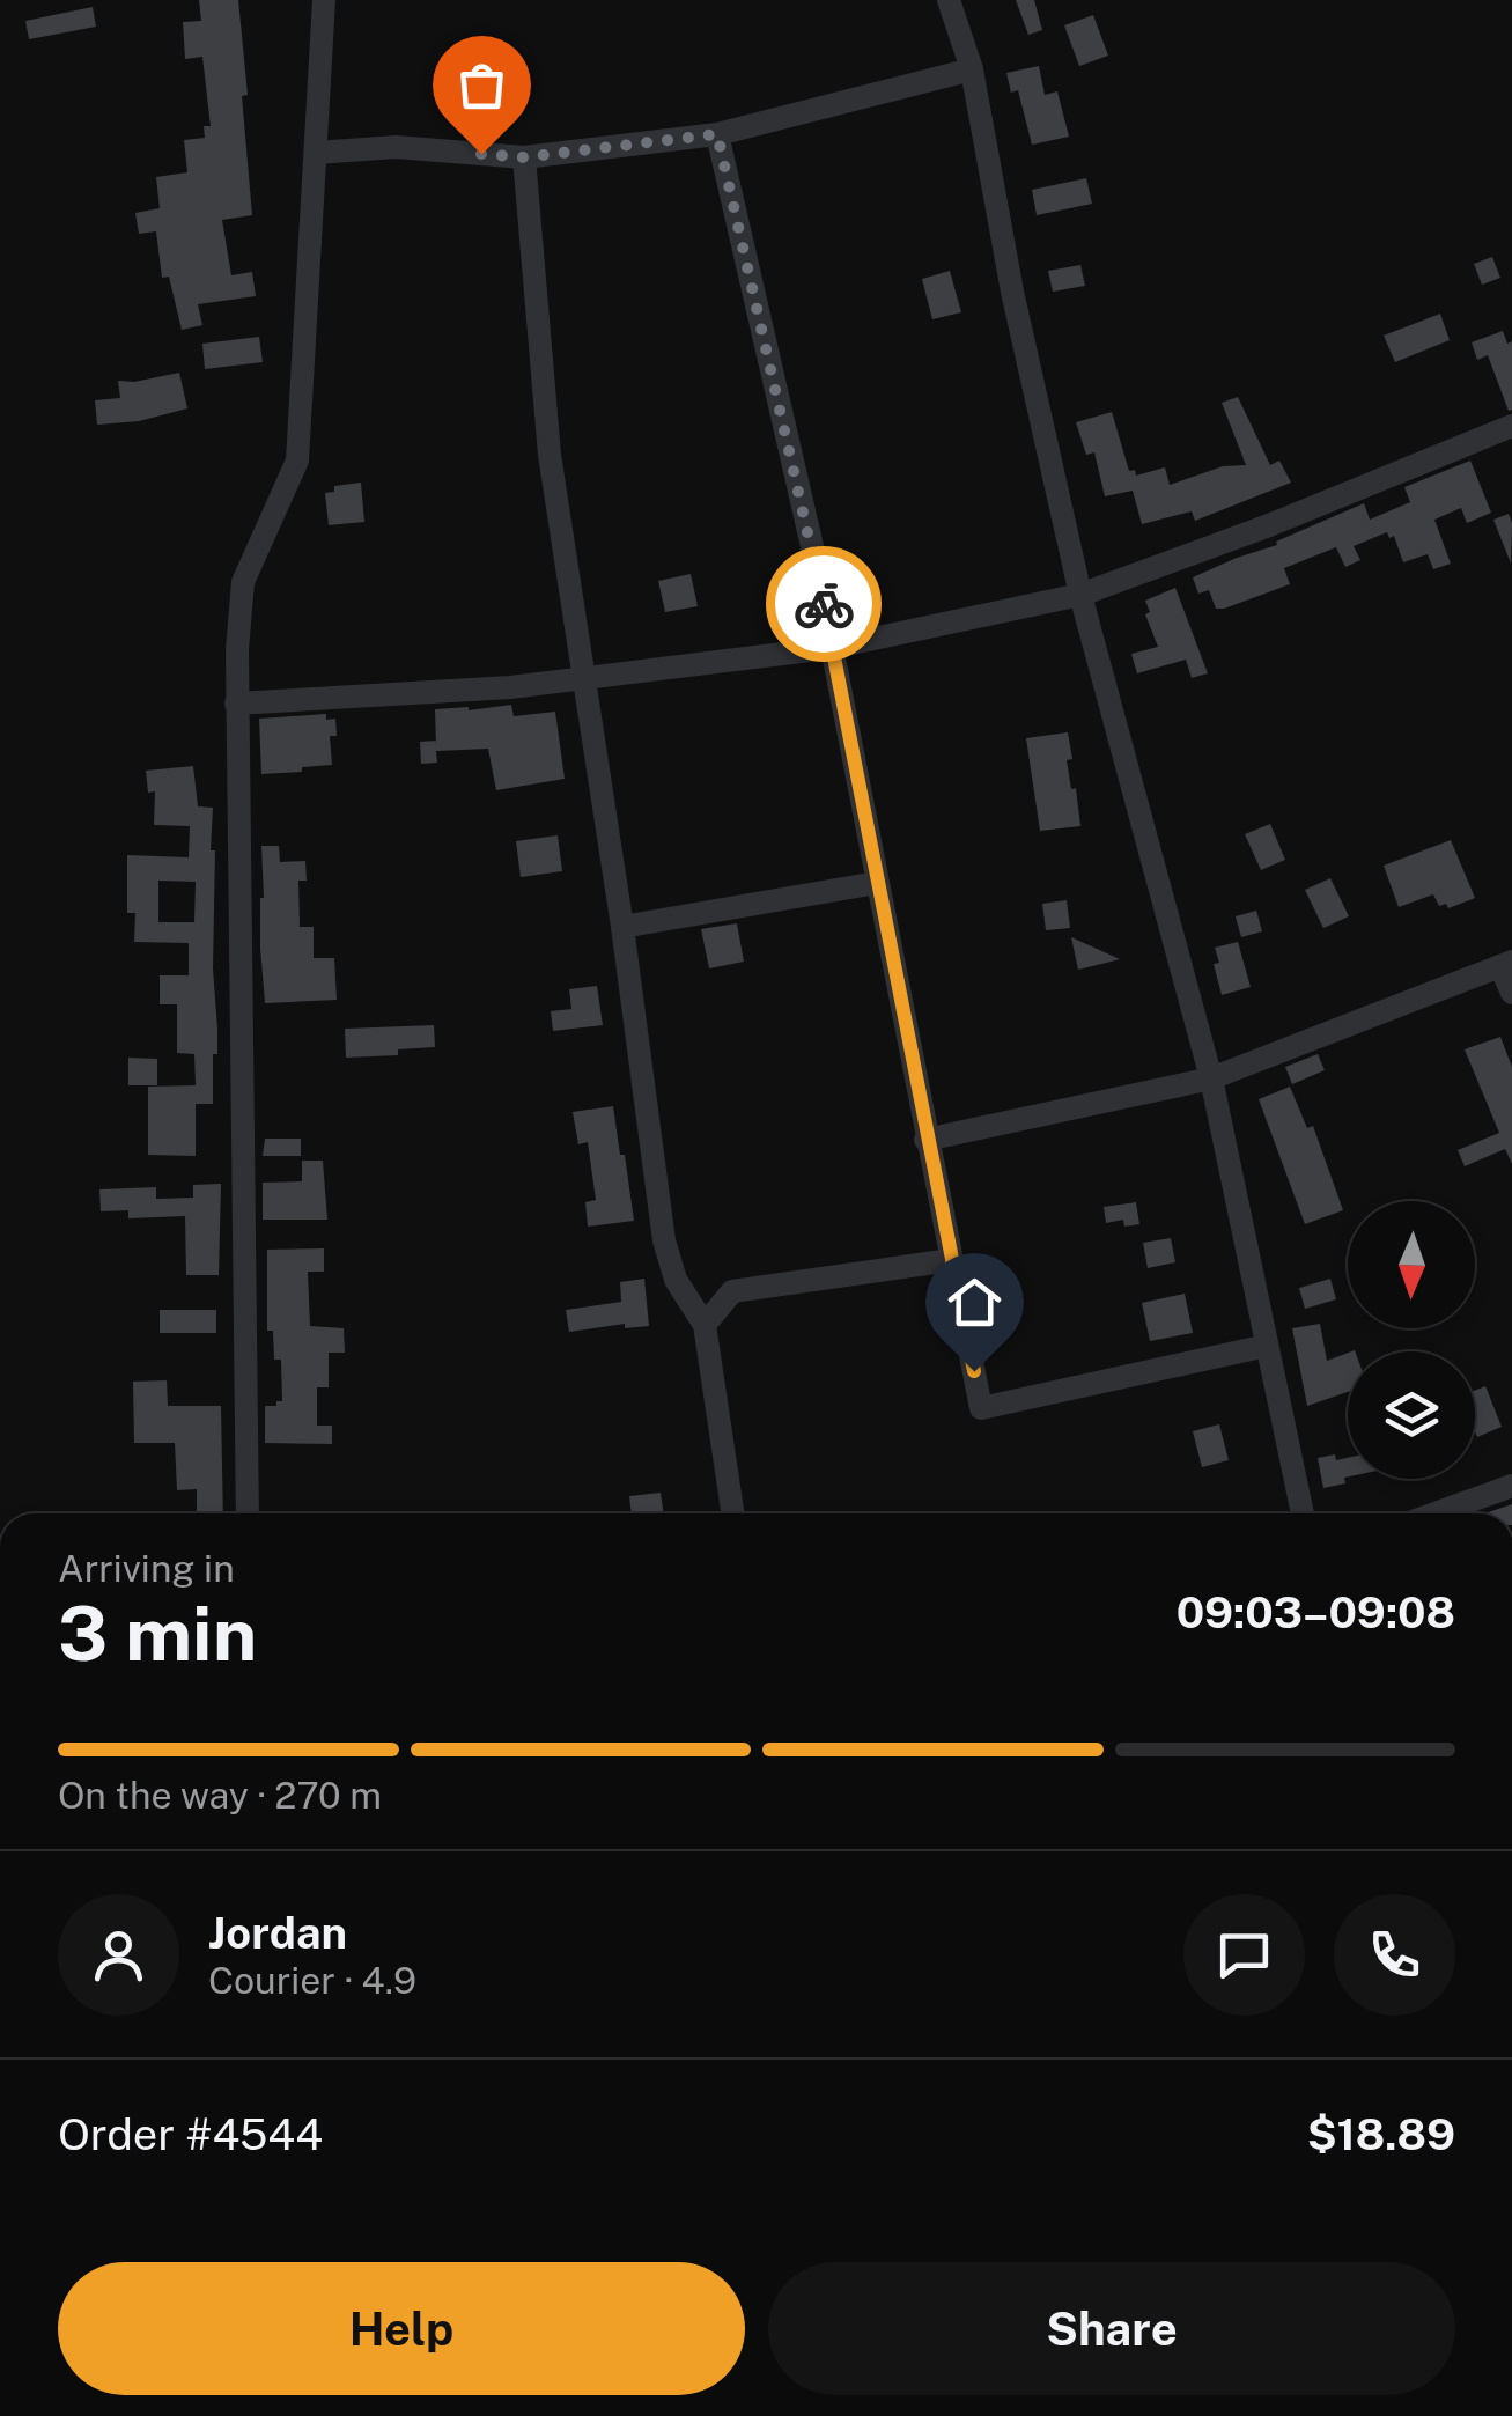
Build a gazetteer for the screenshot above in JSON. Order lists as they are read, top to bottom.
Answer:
{
  "north": "bottom",
  "page": {
    "heading": ["3 min", "Arriving in", "09:03–09:08"],
    "panel": [
      "Jordan",
      "Courier · 4.9",
      "Order #4544",
      "$18.89"
    ],
    "bar": "On the way · 270 m",
    "buttons": ["Help", "Share"]
  }
}
